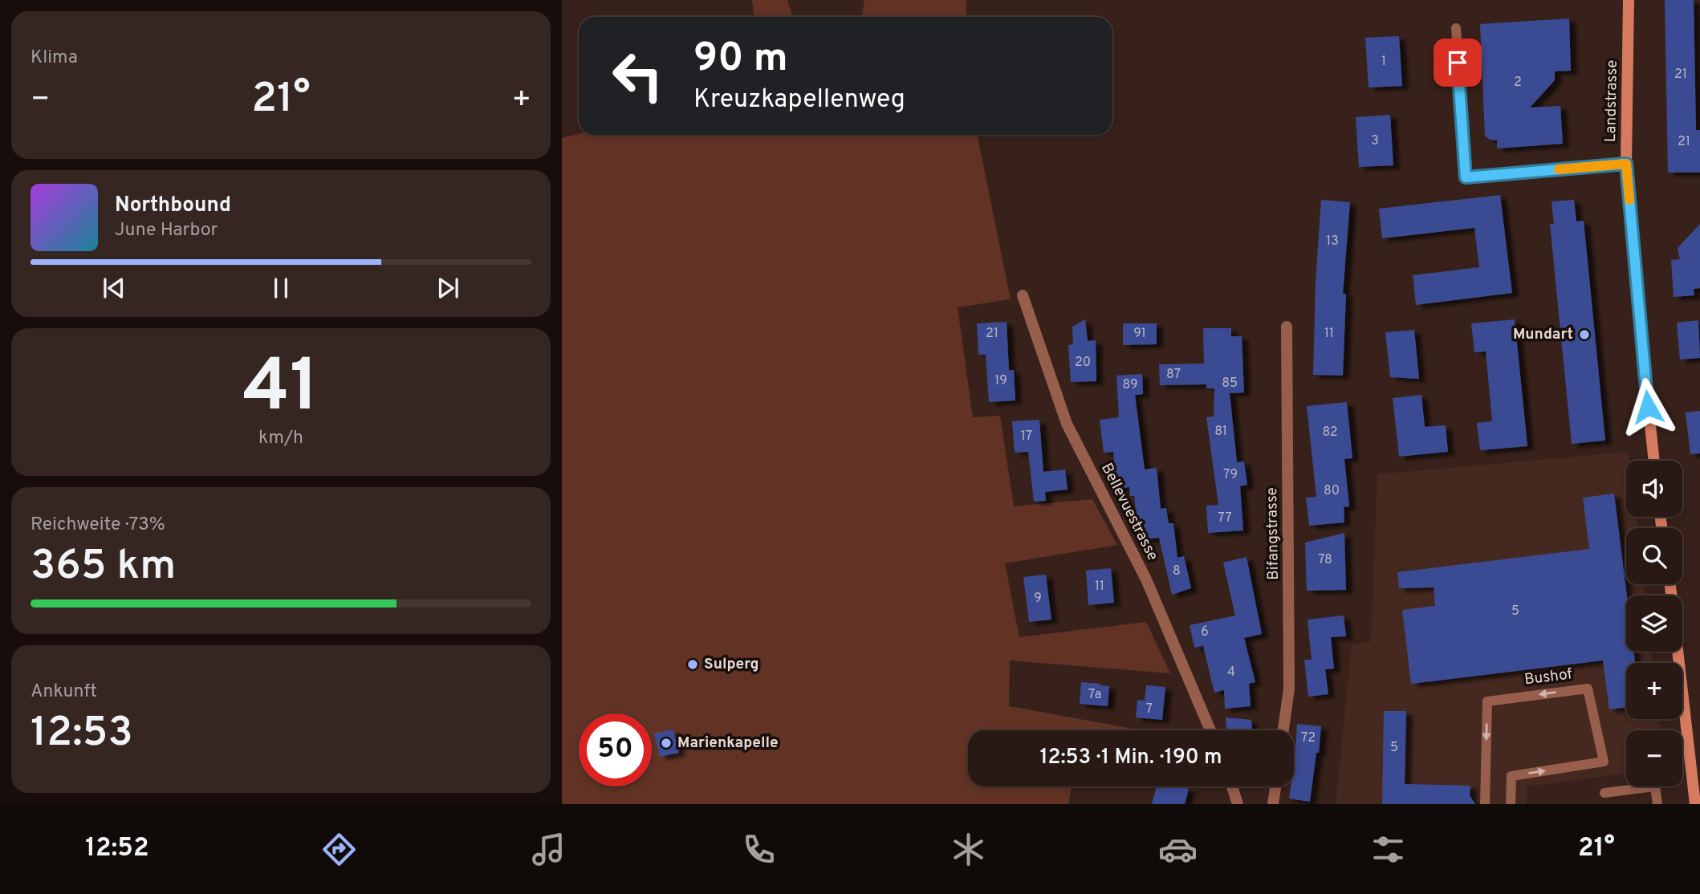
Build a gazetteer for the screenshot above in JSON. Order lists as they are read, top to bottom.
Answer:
{
  "streets": {
    "main road": ["Landstrasse"],
    "street": ["Bellevuestrasse", "Bifangstrasse"],
    "lane": ["Bushof"]
  },
  "places": ["Mundart", "Sulperg", "Marienkapelle"],
  "house_numbers": [
    "1",
    "21",
    "2",
    "3",
    "21",
    "13",
    "21",
    "91",
    "11",
    "20",
    "87",
    "19",
    "85",
    "89",
    "81",
    "82",
    "17",
    "79",
    "80",
    "77",
    "78",
    "8",
    "11",
    "9",
    "5",
    "6",
    "4",
    "7a",
    "7",
    "72",
    "5"
  ],
  "page": {
    "tile": [
      "Klima",
      ["41", "km/h"],
      ["Reichweite · 73%", "365 km"],
      ["Ankunft", "12:53"]
    ],
    "turn": ["90 m", "Kreuzkapellenweg"],
    "heat": ["−", "21°", "+"],
    "song": ["Northbound", "June Harbor"],
    "map_buttons": ["+", "−"],
    "limit": "50",
    "trip": "12:53 · 1 Min. · 190 m",
    "tabs": ["12:52", "21°"]
  }
}
